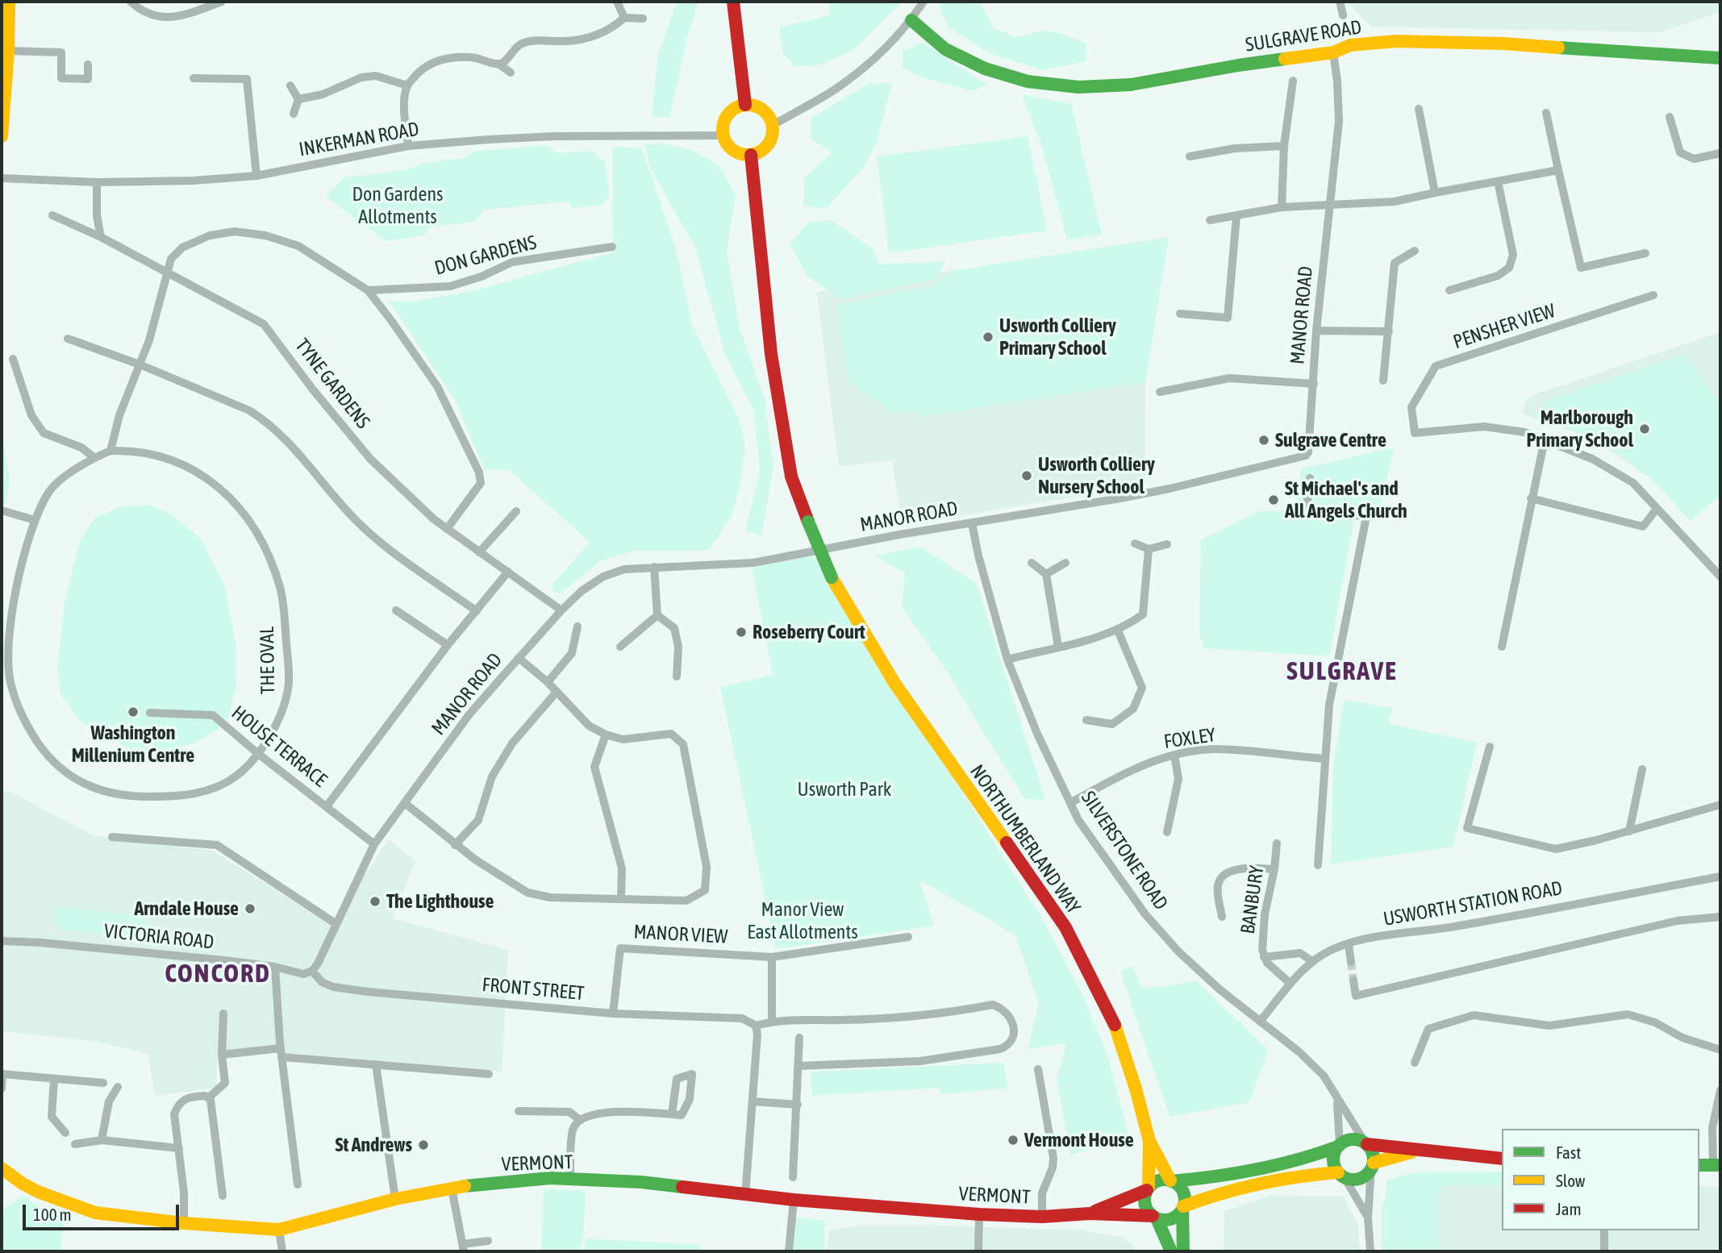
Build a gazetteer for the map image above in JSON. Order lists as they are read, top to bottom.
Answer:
{
  "streets": {
    "main road": ["SULGRAVE ROAD", "NORTHUMBERLAND WAY", "VERMONT"],
    "street": [
      "INKERMAN ROAD",
      "DON GARDENS",
      "MANOR ROAD",
      "PENSHER VIEW",
      "TYNE GARDENS",
      "THE OVAL",
      "FOXLEY",
      "HOUSE TERRACE",
      "SILVERSTONE ROAD",
      "BANBURY",
      "USWORTH STATION ROAD",
      "MANOR VIEW",
      "VICTORIA ROAD",
      "FRONT STREET"
    ]
  },
  "crossings": [
    ["SULGRAVE ROAD", "MANOR ROAD"],
    ["INKERMAN ROAD", "NORTHUMBERLAND WAY"],
    ["MANOR ROAD", "TYNE GARDENS"],
    ["MANOR ROAD", "HOUSE TERRACE"],
    ["MANOR ROAD", "SILVERSTONE ROAD"],
    ["MANOR ROAD", "VICTORIA ROAD"],
    ["MANOR ROAD", "FRONT STREET"],
    ["THE OVAL", "HOUSE TERRACE"],
    ["FOXLEY", "SILVERSTONE ROAD"],
    ["NORTHUMBERLAND WAY", "VERMONT"],
    ["SILVERSTONE ROAD", "USWORTH STATION ROAD"],
    ["BANBURY", "USWORTH STATION ROAD"],
    ["MANOR VIEW", "FRONT STREET"],
    ["VICTORIA ROAD", "FRONT STREET"]
  ],
  "districts": ["SULGRAVE", "CONCORD"],
  "parks": ["Don Gardens Allotments", "Usworth Park", "Manor View East Allotments"],
  "places": [
    "Usworth Colliery Primary School",
    "Marlborough Primary School",
    "Sulgrave Centre",
    "Usworth Colliery Nursery School",
    "St Michael's and All Angels Church",
    "Roseberry Court",
    "Washington Millenium Centre",
    "The Lighthouse",
    "Arndale House",
    "Vermont House",
    "St Andrews"
  ],
  "legend": ["Fast", "Slow", "Jam"],
  "scale_bar": "100 m"
}
